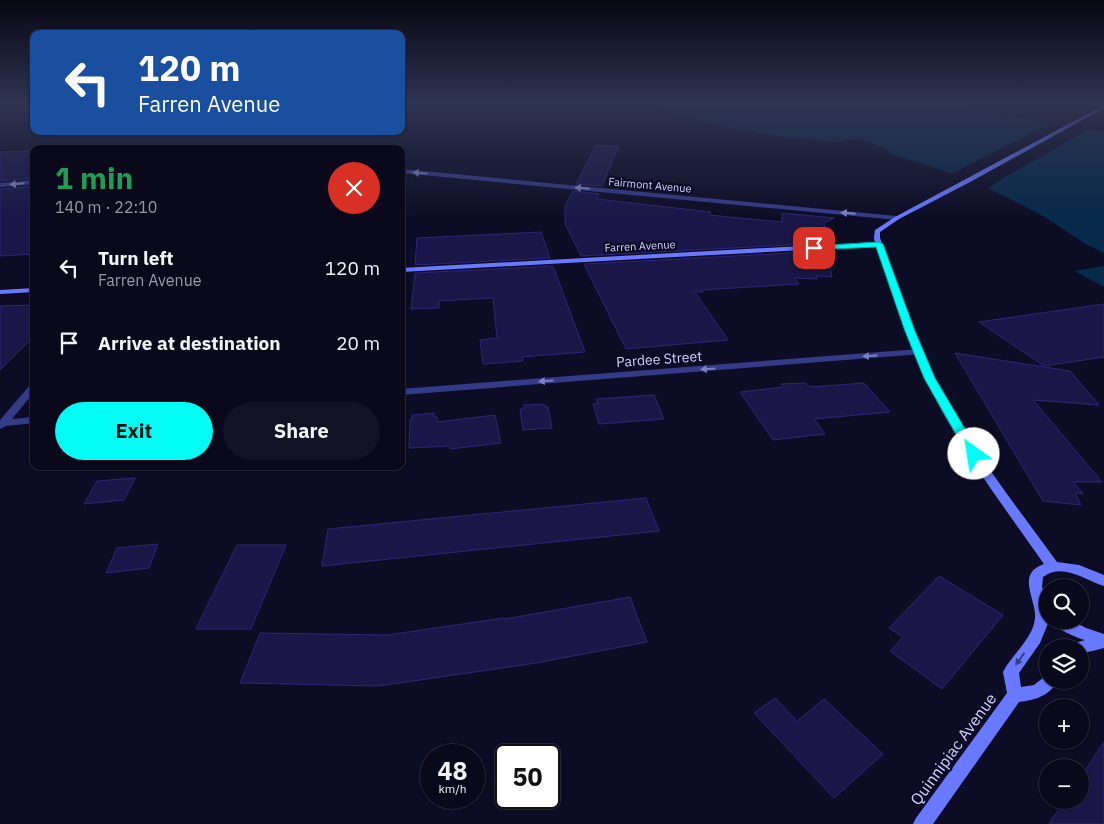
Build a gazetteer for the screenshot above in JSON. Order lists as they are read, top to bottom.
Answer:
{
  "streets": {
    "main road": ["Farren Avenue", "Quinnipiac Avenue"],
    "street": ["Fairmont Avenue", "Pardee Street"]
  },
  "one_way": ["Fairmont Avenue", "Pardee Street"],
  "page": {
    "turn": ["120 m", "Farren Avenue"],
    "heading": ["1 min", "140 m · 22:10"],
    "list": [
      {
        "name": "Turn left",
        "note": "Farren Avenue",
        "value": "120 m"
      },
      {
        "name": "Arrive at destination",
        "value": "20 m"
      }
    ],
    "buttons": ["Exit", "Share"],
    "map_buttons": ["+", "−"],
    "speed": "48 km/h",
    "limit": "50"
  }
}
